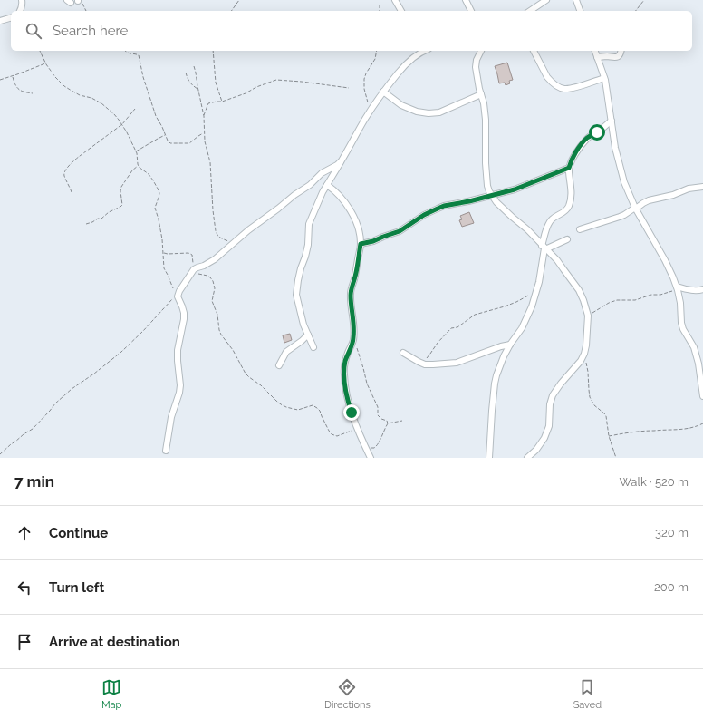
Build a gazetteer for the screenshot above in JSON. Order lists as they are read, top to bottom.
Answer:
{
  "page": {
    "search": "Search here",
    "heading": ["7 min", "Walk · 520 m"],
    "list": [
      ["Continue", "320 m"],
      ["Turn left", "200 m"],
      "Arrive at destination"
    ],
    "nav": ["Map", "Directions", "Saved"]
  }
}
